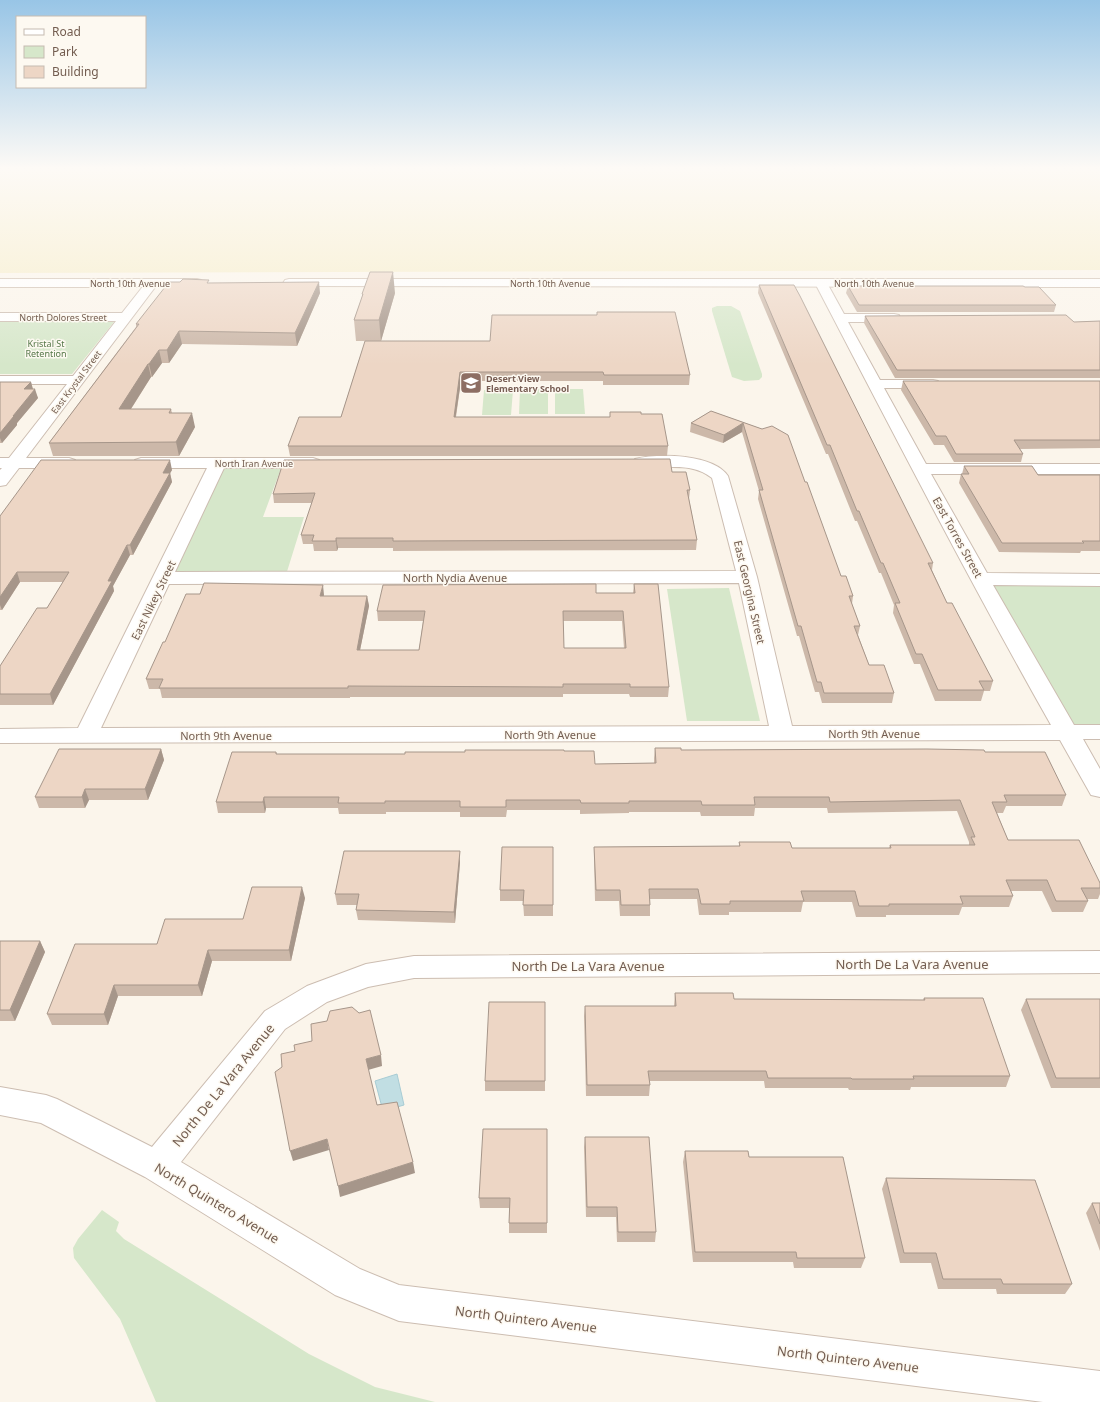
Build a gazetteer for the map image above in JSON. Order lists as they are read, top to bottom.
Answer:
{
  "streets": {
    "street": [
      "North 10th Avenue",
      "North Dolores Street",
      "East Krystal Street",
      "North Iran Avenue",
      "East Torres Street",
      "North Nydia Avenue",
      "East Georgina Street",
      "East Nikey Street",
      "North 9th Avenue",
      "North De La Vara Avenue",
      "North Quintero Avenue"
    ]
  },
  "crossings": [
    ["North 10th Avenue", "East Krystal Street"],
    ["North 10th Avenue", "East Torres Street"],
    ["North Dolores Street", "East Krystal Street"],
    ["North Iran Avenue", "East Nikey Street"],
    ["East Torres Street", "North 9th Avenue"],
    ["North Nydia Avenue", "East Georgina Street"],
    ["North Nydia Avenue", "East Nikey Street"],
    ["East Georgina Street", "North 9th Avenue"],
    ["East Nikey Street", "North 9th Avenue"],
    ["North De La Vara Avenue", "North Quintero Avenue"]
  ],
  "parks": ["Kristal St Retention"],
  "places": {
    "school or university": ["Desert View Elementary School"]
  },
  "legend": ["Road", "Park", "Building"]
}
